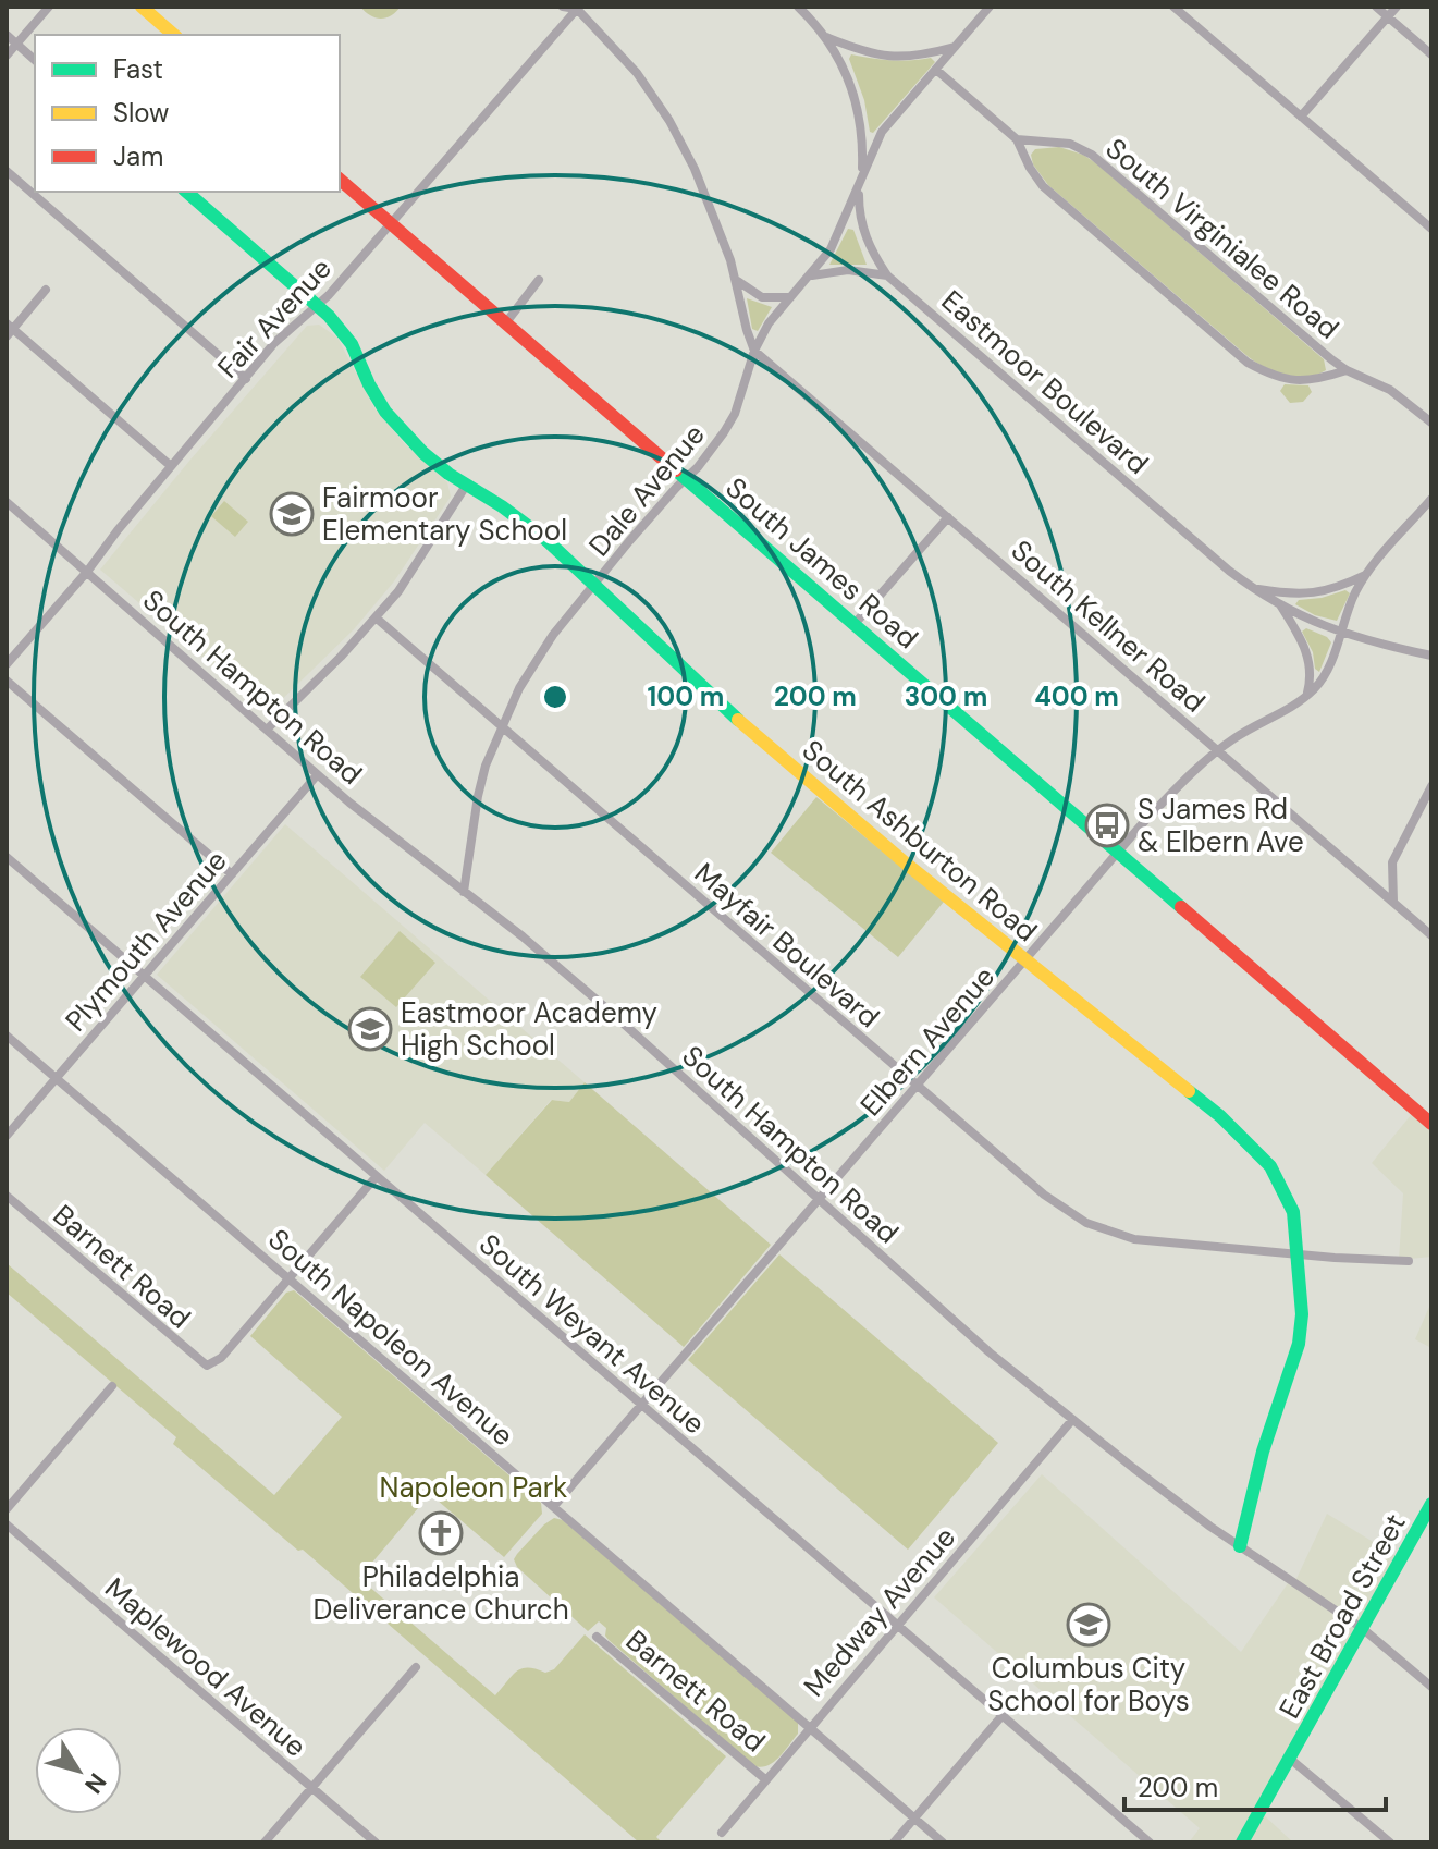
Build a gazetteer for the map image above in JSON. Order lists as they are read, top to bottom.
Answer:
{
  "streets": {
    "main road": ["South James Road", "South Ashburton Road", "East Broad Street"],
    "street": [
      "South Virginialee Road",
      "Fair Avenue",
      "Eastmoor Boulevard",
      "Dale Avenue",
      "South Kellner Road",
      "South Hampton Road",
      "Plymouth Avenue",
      "Mayfair Boulevard",
      "Elbern Avenue",
      "Barnett Road",
      "South Weyant Avenue",
      "South Napoleon Avenue",
      "Medway Avenue",
      "Maplewood Avenue"
    ]
  },
  "crossings": [
    ["South Virginialee Road", "Dale Avenue"],
    ["Fair Avenue", "South James Road"],
    ["Fair Avenue", "South Hampton Road"],
    ["Fair Avenue", "South Ashburton Road"],
    ["Eastmoor Boulevard", "Dale Avenue"],
    ["Eastmoor Boulevard", "Elbern Avenue"],
    ["Dale Avenue", "South James Road"],
    ["Dale Avenue", "South Kellner Road"],
    ["Dale Avenue", "South Hampton Road"],
    ["Dale Avenue", "South Ashburton Road"],
    ["Dale Avenue", "Mayfair Boulevard"],
    ["South James Road", "Elbern Avenue"],
    ["South Kellner Road", "Elbern Avenue"],
    ["South Hampton Road", "South Ashburton Road"],
    ["South Hampton Road", "Plymouth Avenue"],
    ["South Hampton Road", "Elbern Avenue"],
    ["South Hampton Road", "Medway Avenue"],
    ["South Hampton Road", "East Broad Street"],
    ["South Ashburton Road", "Mayfair Boulevard"],
    ["South Ashburton Road", "Elbern Avenue"],
    ["Plymouth Avenue", "South Weyant Avenue"],
    ["Plymouth Avenue", "South Napoleon Avenue"],
    ["Mayfair Boulevard", "Elbern Avenue"],
    ["Elbern Avenue", "South Weyant Avenue"],
    ["Elbern Avenue", "South Napoleon Avenue"],
    ["Barnett Road", "South Napoleon Avenue"],
    ["Barnett Road", "Medway Avenue"],
    ["South Weyant Avenue", "Medway Avenue"],
    ["South Napoleon Avenue", "Medway Avenue"]
  ],
  "parks": ["Napoleon Park"],
  "places": {
    "school or university": ["Fairmoor Elementary School", "Eastmoor Academy High School", "Columbus City School for Boys"],
    "bus stop": ["S James Rd & Elbern Ave"],
    "church": ["Philadelphia Deliverance Church"]
  },
  "legend": ["Fast", "Slow", "Jam"],
  "scale_bar": "200 m",
  "north": "bottom right",
  "rings": [
    "100 m",
    "200 m",
    "300 m",
    "400 m"
  ]
}
